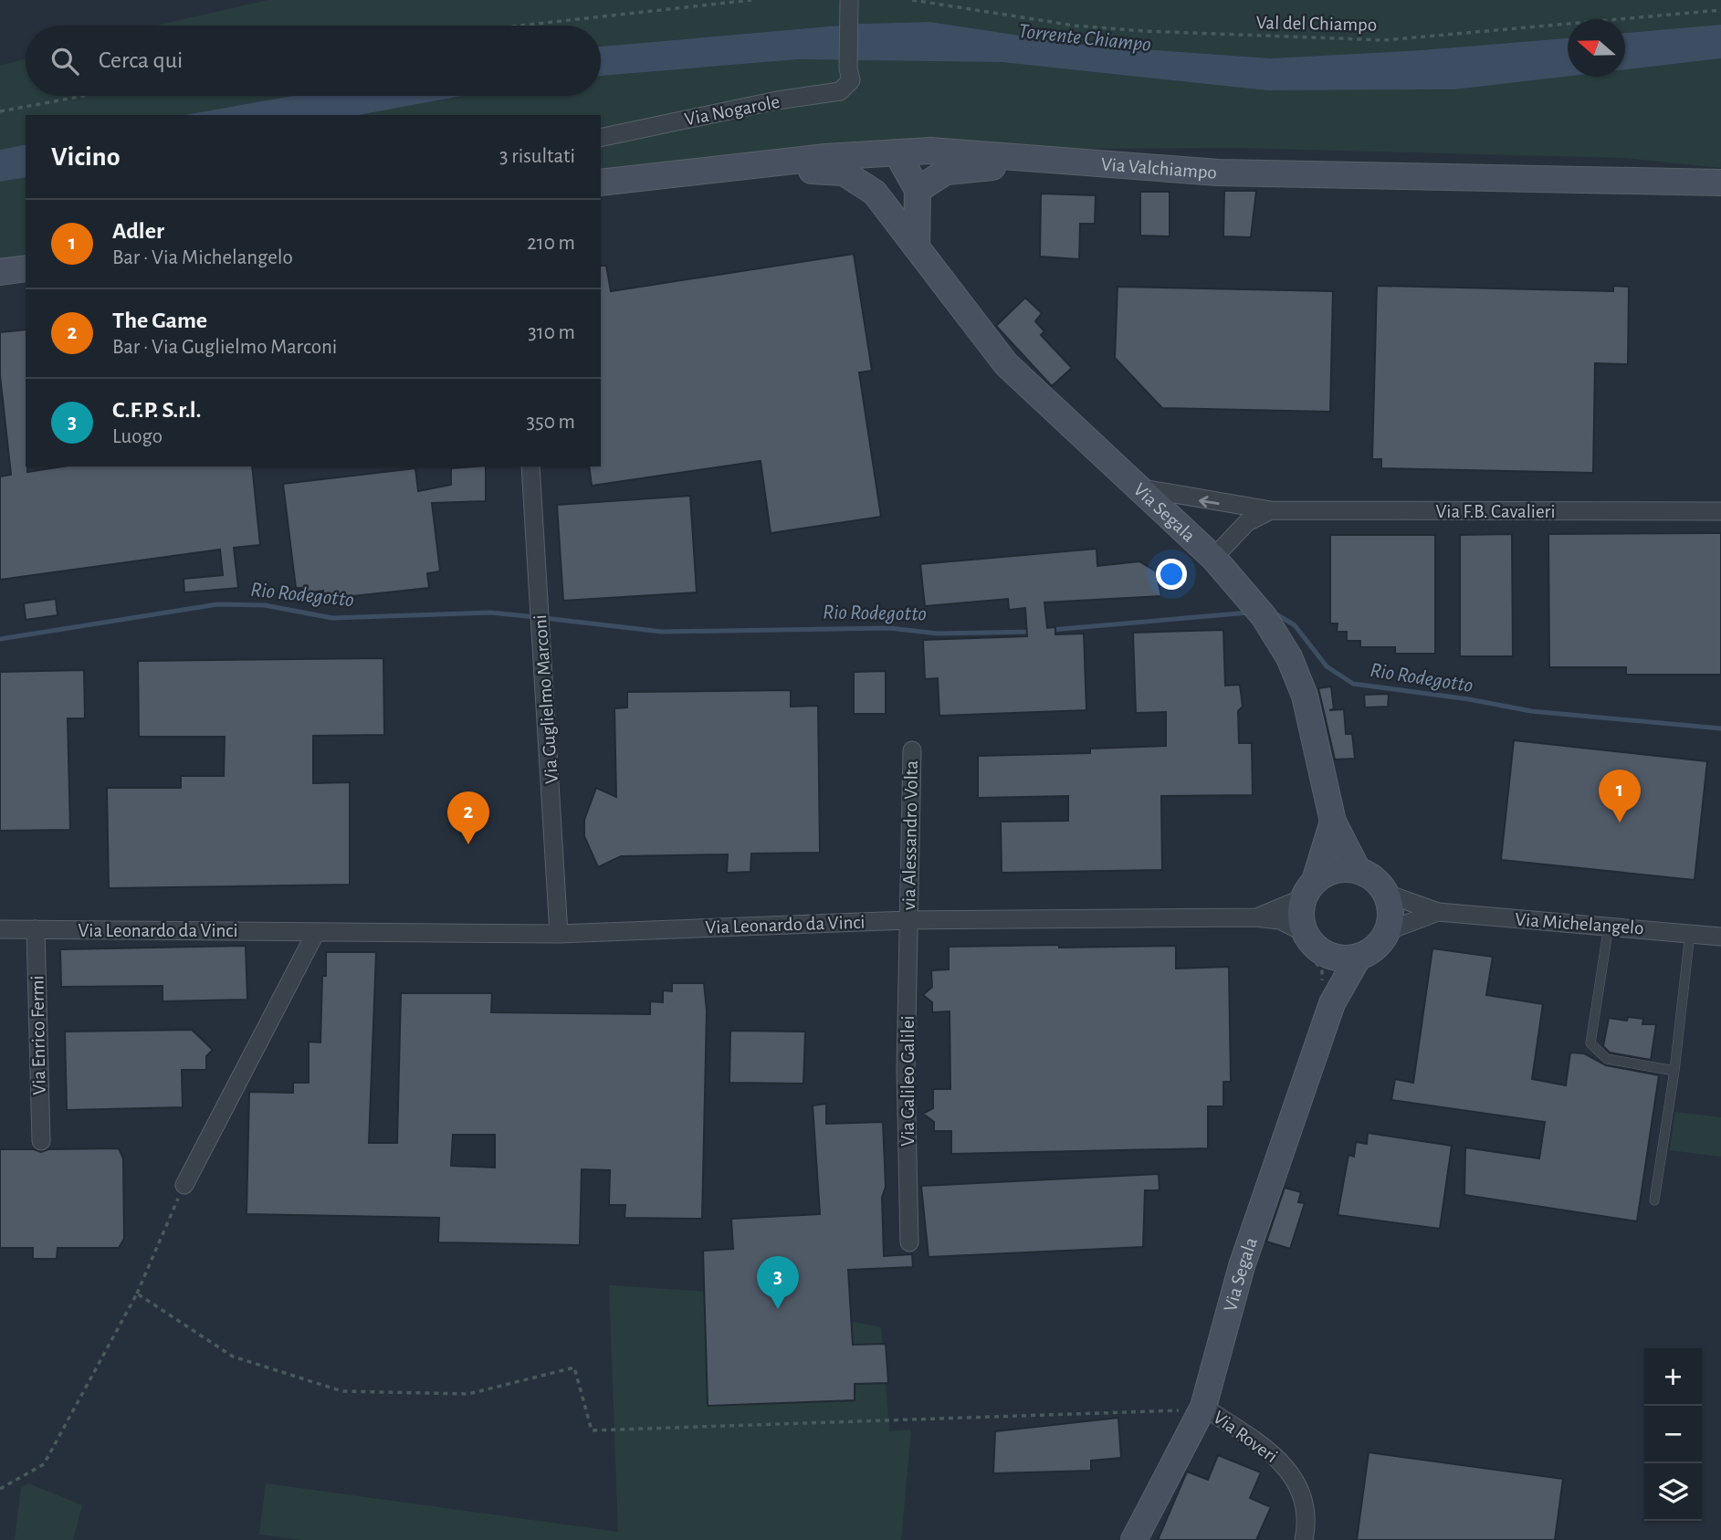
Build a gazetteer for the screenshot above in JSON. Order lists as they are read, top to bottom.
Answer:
{
  "streets": {
    "street": [
      "Via Nogarole",
      "Via Valchiampo",
      "Via Segala",
      "Via F.B. Cavalieri",
      "Via Guglielmo Marconi",
      "via Alessandro Volta",
      "Via Michelangelo",
      "Via Leonardo da Vinci",
      "Via Enrico Fermi",
      "Via Galileo Galilei",
      "Via Roveri"
    ],
    "path": ["Val del Chiampo"]
  },
  "crossings": [
    ["Via Valchiampo", "Via Segala"],
    ["Via Segala", "Via F.B. Cavalieri"],
    ["Via Segala", "Via Michelangelo"],
    ["Via Segala", "Via Leonardo da Vinci"],
    ["Via Segala", "Via Roveri"],
    ["Via Guglielmo Marconi", "Via Leonardo da Vinci"],
    ["via Alessandro Volta", "Via Leonardo da Vinci"],
    ["via Alessandro Volta", "Via Galileo Galilei"],
    ["Via Michelangelo", "Via Leonardo da Vinci"],
    ["Via Leonardo da Vinci", "Via Enrico Fermi"],
    ["Via Leonardo da Vinci", "Via Galileo Galilei"]
  ],
  "water": ["Torrente Chiampo", "Rio Rodegotto"],
  "north": "left",
  "page": {
    "search": "Cerca qui",
    "heading": ["Vicino", "3 risultati"],
    "list": [
      {
        "mark": "1",
        "name": "Adler",
        "note": "Bar · Via Michelangelo",
        "value": "210 m"
      },
      {
        "mark": "2",
        "name": "The Game",
        "note": "Bar · Via Guglielmo Marconi",
        "value": "310 m"
      },
      {
        "mark": "3",
        "name": "C.F.P. S.r.l.",
        "note": "Luogo",
        "value": "350 m"
      }
    ],
    "pins": ["1", "2", "3"],
    "map_buttons": ["+", "−"]
  }
}
